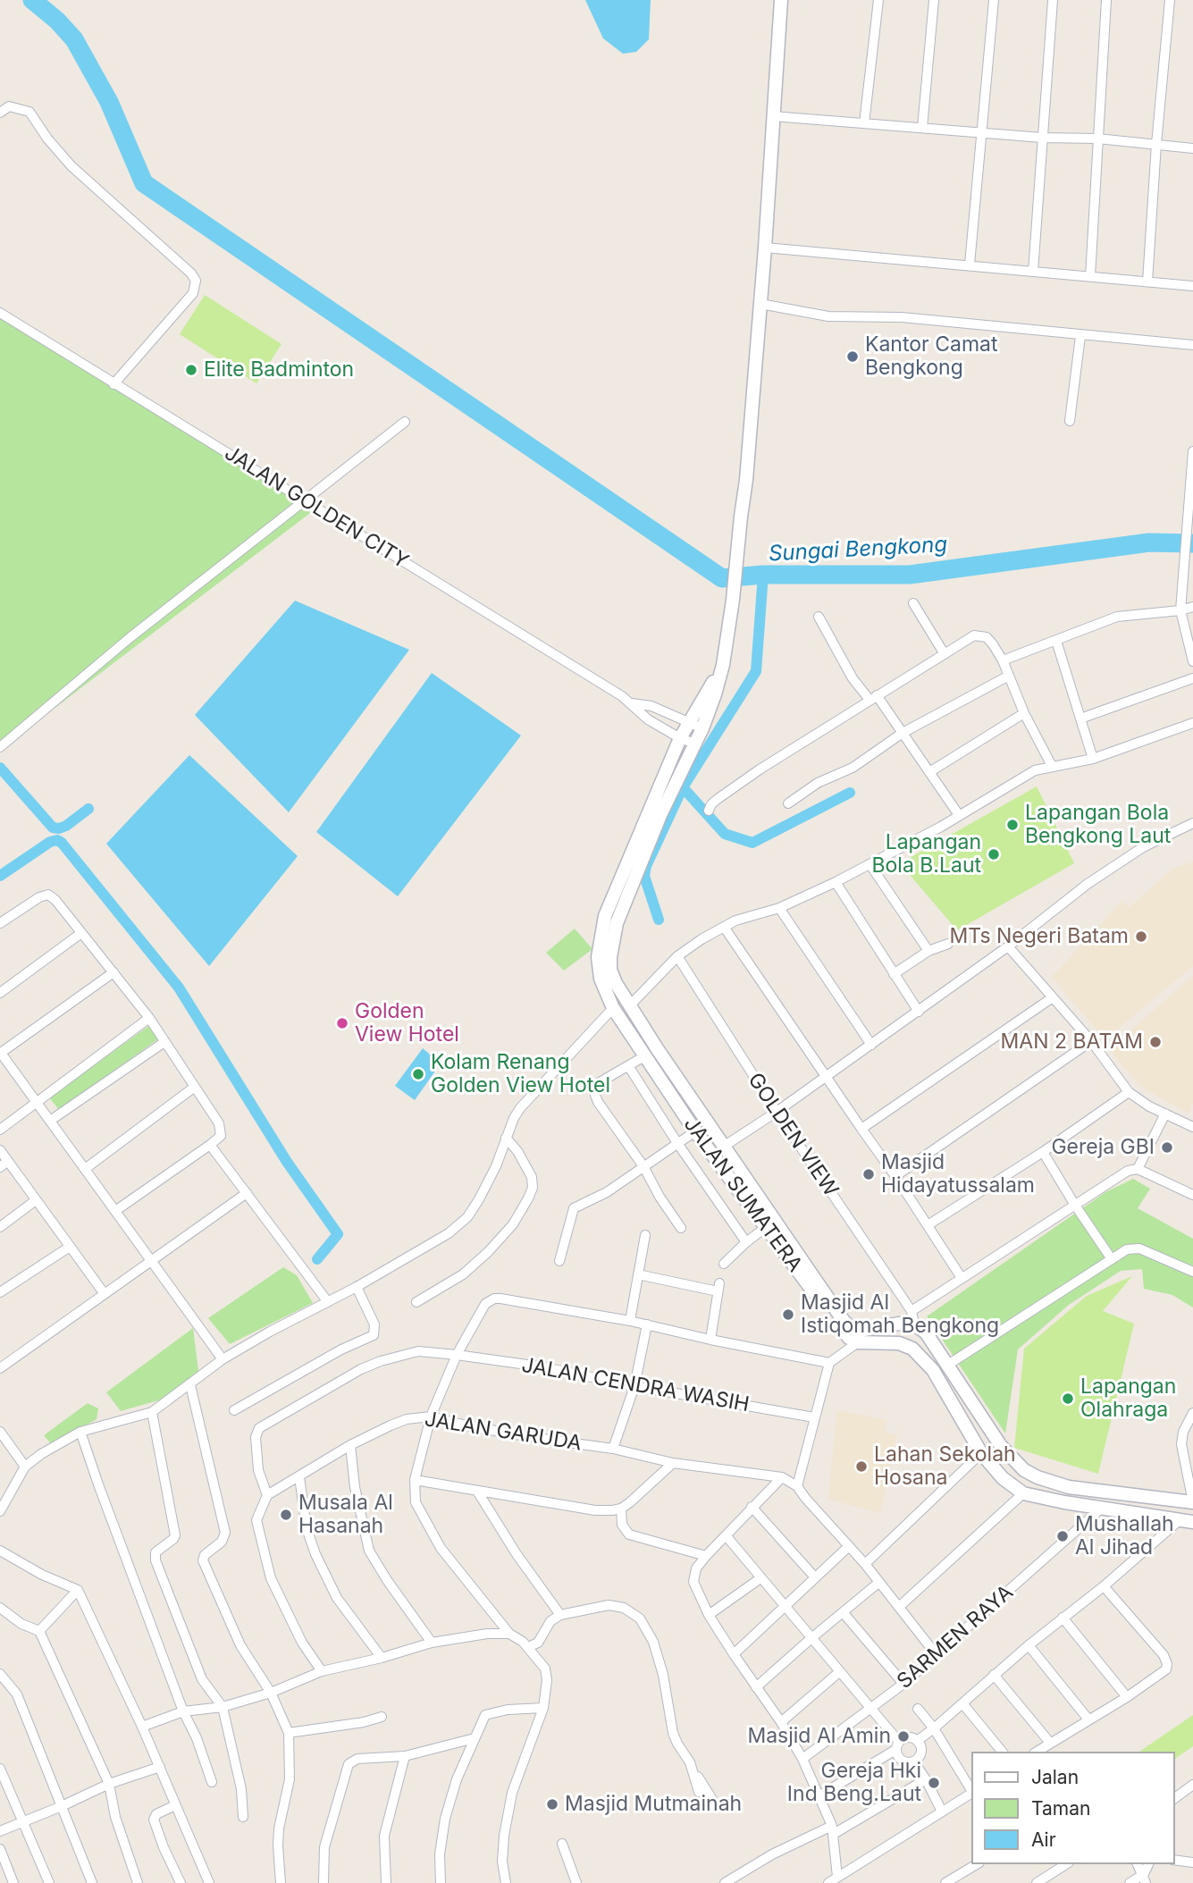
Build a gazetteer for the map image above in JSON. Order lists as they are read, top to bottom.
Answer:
{
  "streets": {
    "main road": ["JALAN SUMATERA"],
    "street": [
      "JALAN GOLDEN CITY",
      "GOLDEN VIEW",
      "JALAN CENDRA WASIH",
      "JALAN GARUDA",
      "SARMEN RAYA"
    ]
  },
  "crossings": [
    ["JALAN GOLDEN CITY", "JALAN SUMATERA"],
    ["GOLDEN VIEW", "JALAN SUMATERA"],
    ["JALAN CENDRA WASIH", "JALAN GARUDA"]
  ],
  "water": ["Sungai Bengkong"],
  "places": [
    "Kantor Camat Bengkong",
    "Elite Badminton",
    "Lapangan Bola Bengkong Laut",
    "Lapangan Bola B.Laut",
    "MTs Negeri Batam",
    "Golden View Hotel",
    "MAN 2 BATAM",
    "Kolam Renang Golden View Hotel",
    "Gereja GBI",
    "Masjid Hidayatussalam",
    "Masjid Al Istiqomah Bengkong",
    "Lapangan Olahraga",
    "Lahan Sekolah Hosana",
    "Musala Al Hasanah",
    "Mushallah Al Jihad",
    "Masjid Al Amin",
    "Gereja Hki Ind Beng.Laut",
    "Masjid Mutmainah"
  ],
  "legend": ["Jalan", "Taman", "Air"]
}
